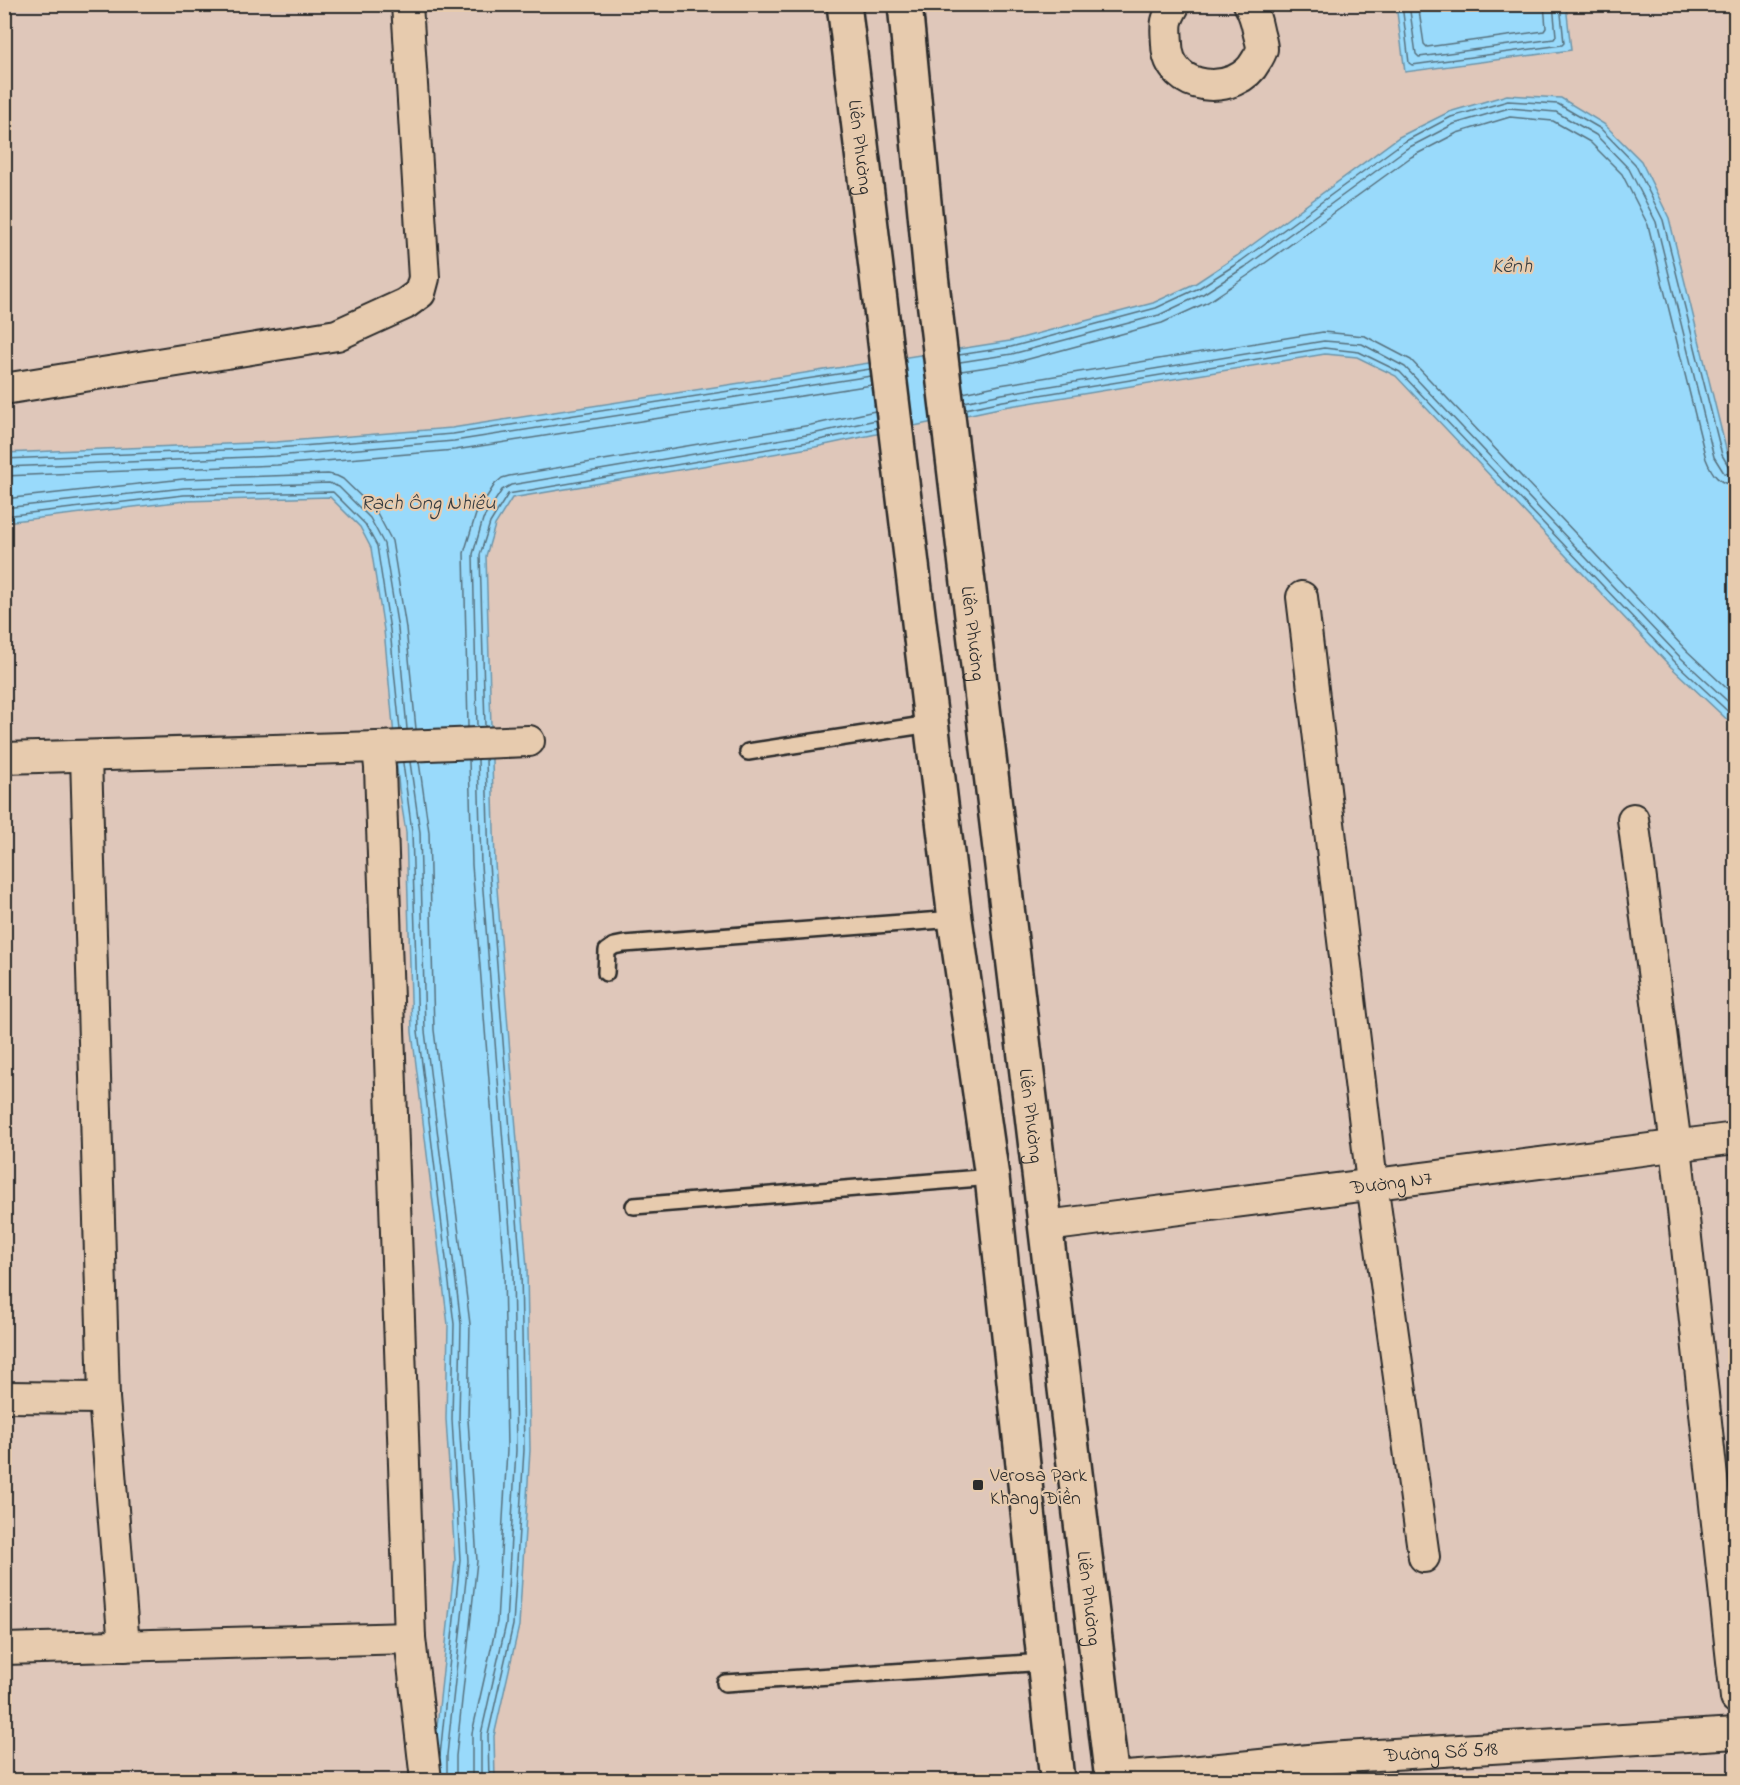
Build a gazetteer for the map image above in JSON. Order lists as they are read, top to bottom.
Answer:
{
  "streets": {
    "street": ["Liên Phường", "Đường N7", "Đường Số 518"]
  },
  "crossings": [
    ["Liên Phường", "Đường N7"],
    ["Liên Phường", "Đường Số 518"]
  ],
  "water": ["Kênh", "Rạch Ông Nhiêu"],
  "places": {
    "transit": ["Verosa Park Khang Điền"]
  }
}
